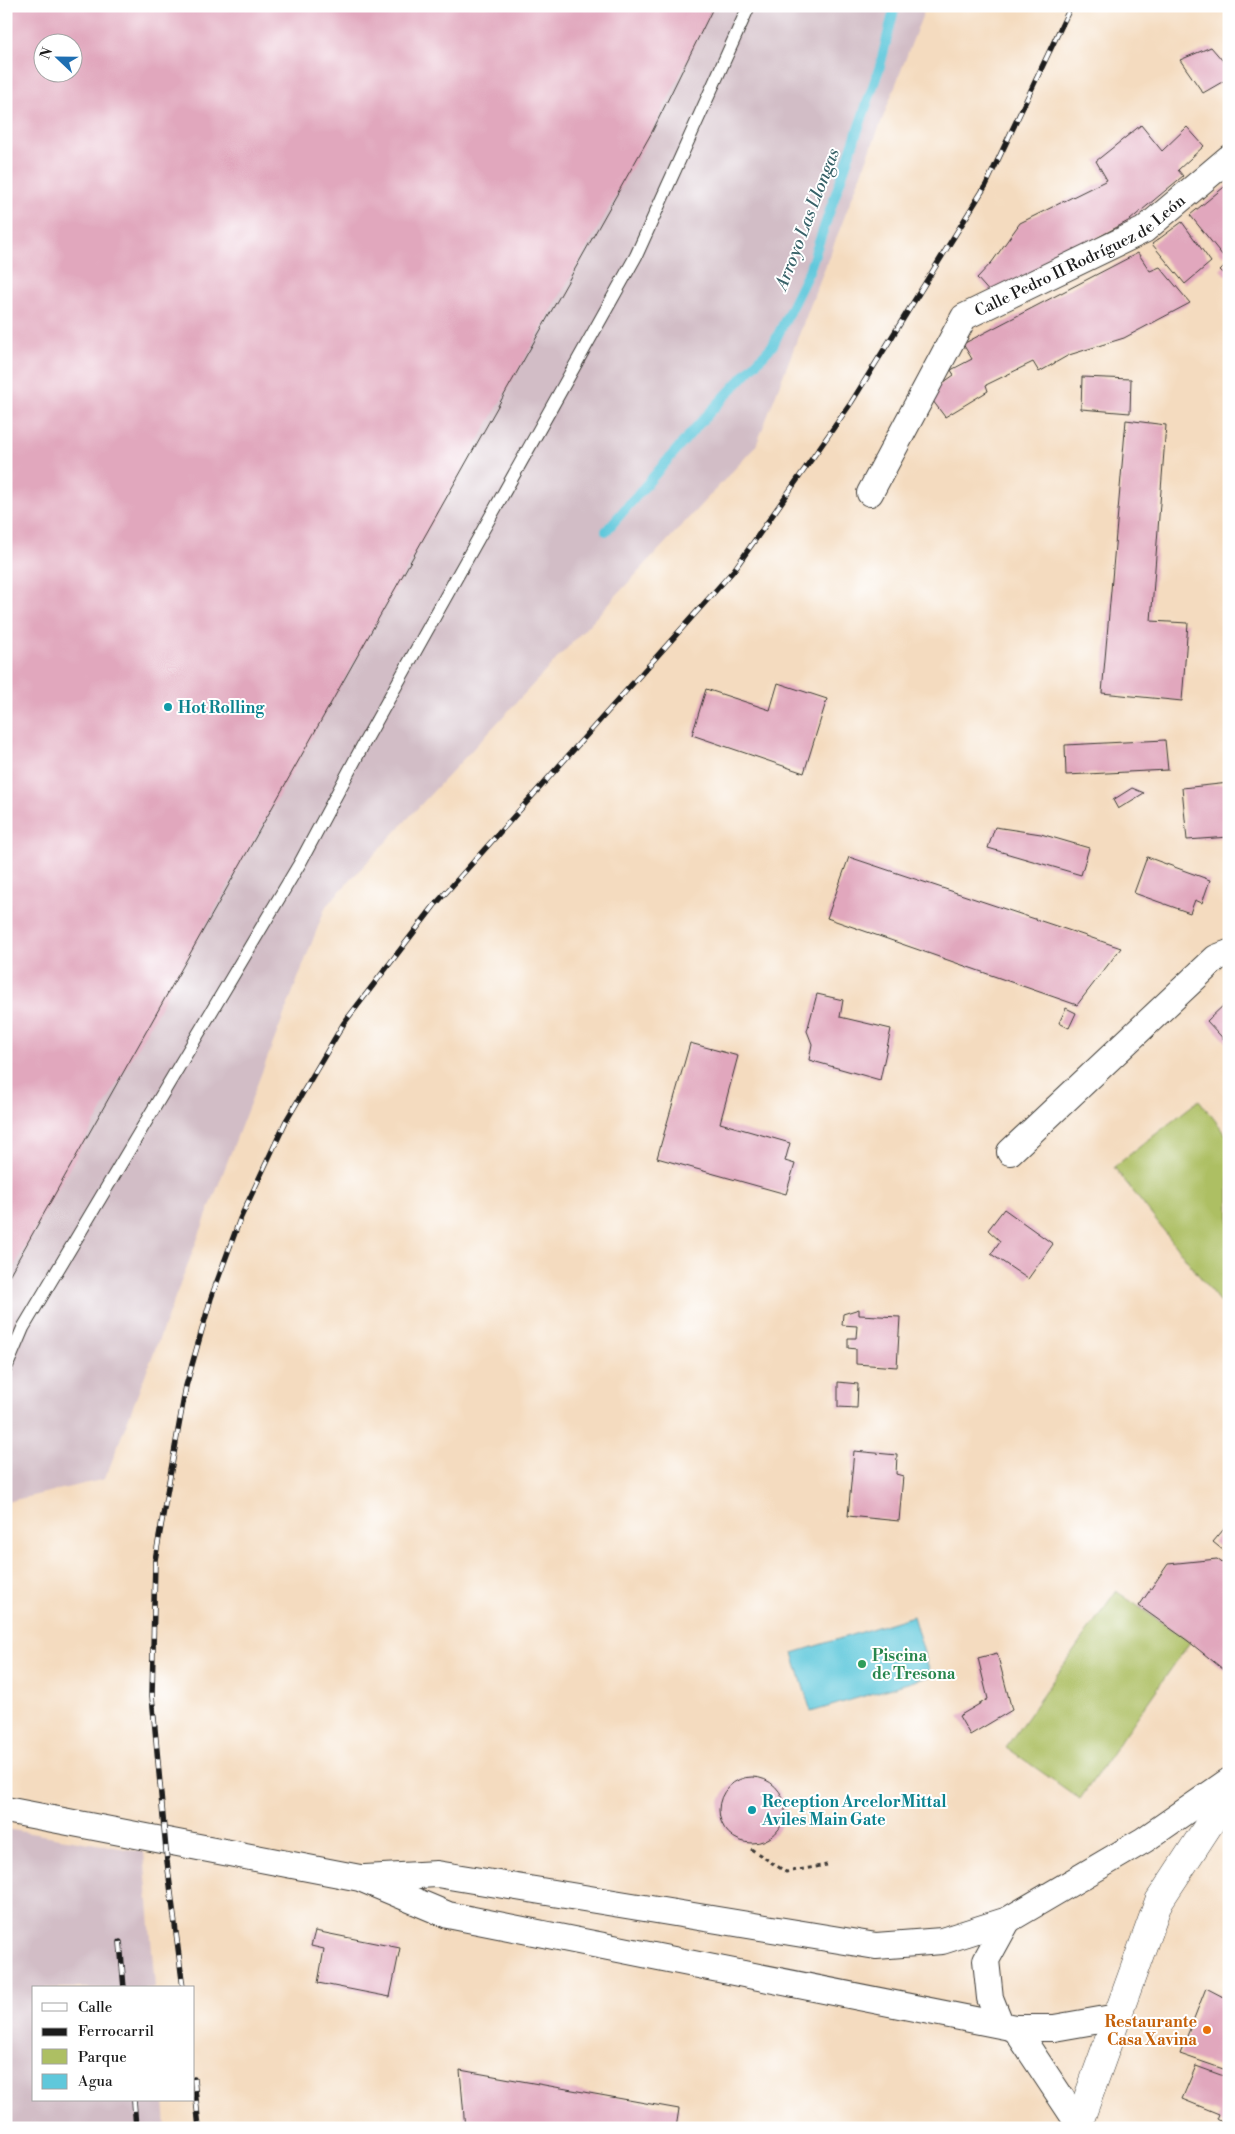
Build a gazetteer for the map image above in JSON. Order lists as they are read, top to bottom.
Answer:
{
  "streets": {
    "street": ["Calle Pedro II Rodríguez de León"]
  },
  "water": ["Arroyo Las Llongas"],
  "places": [
    "Hot Rolling",
    "Piscina de Tresona",
    "Reception ArcelorMittal Aviles Main Gate",
    "Restaurante Casa Xavina"
  ],
  "legend": [
    "Calle",
    "Ferrocarril",
    "Parque",
    "Agua"
  ],
  "north": "left"
}
